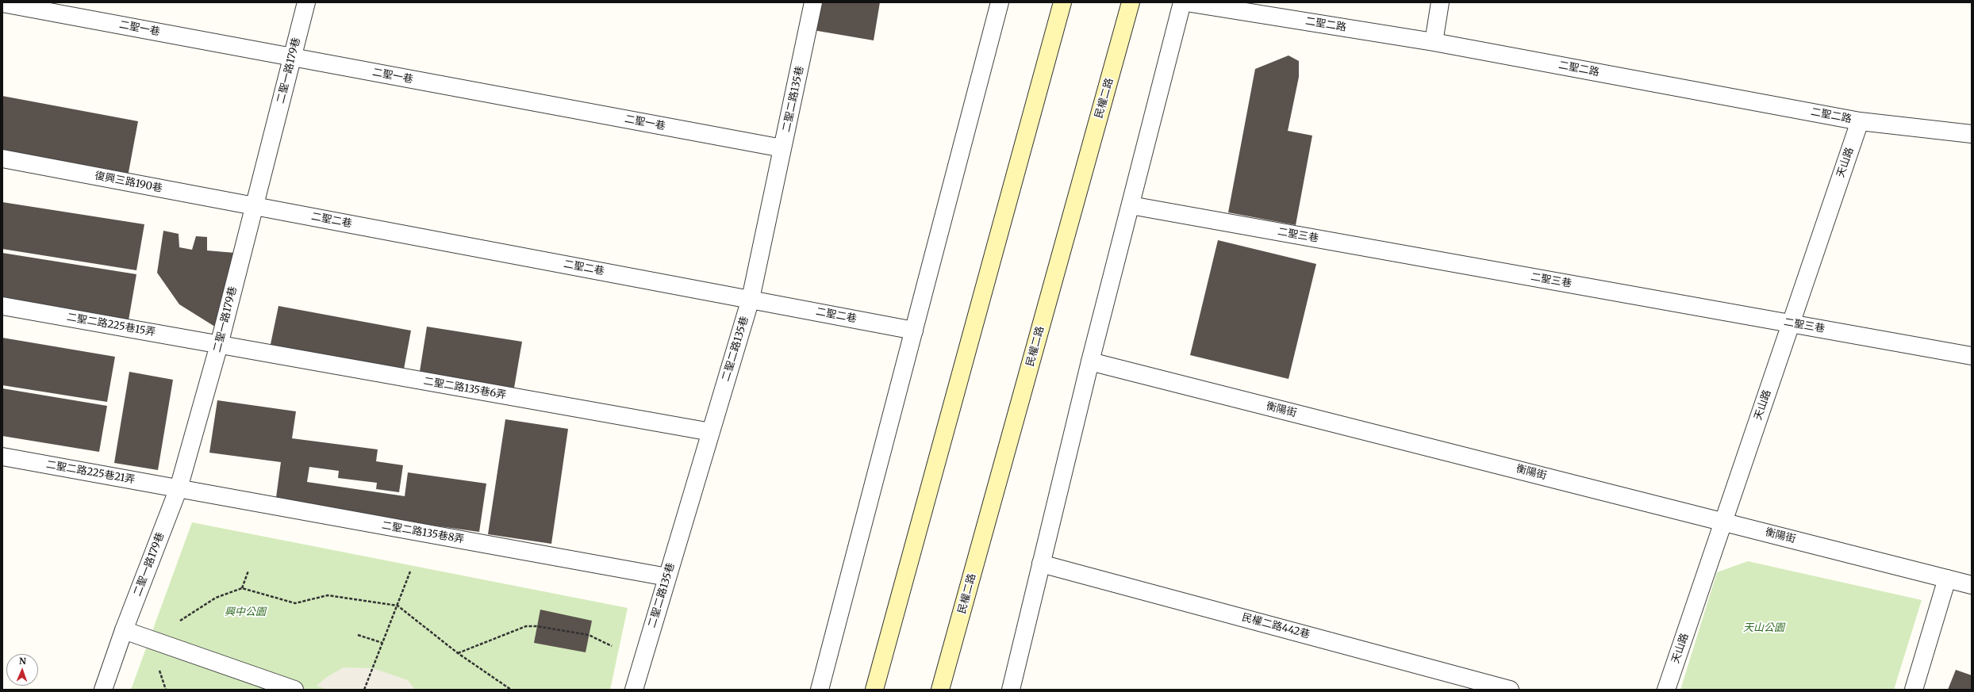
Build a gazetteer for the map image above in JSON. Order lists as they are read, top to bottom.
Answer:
{
  "streets": {
    "main road": ["民權二路"],
    "street": [
      "二聖二路",
      "二聖一巷",
      "二聖一路179巷",
      "二聖二路135巷",
      "天山路",
      "復興三路190巷",
      "二聖二巷",
      "二聖三巷",
      "二聖二路225巷15弄",
      "二聖二路135巷6弄",
      "衡陽街",
      "二聖二路225巷21弄",
      "二聖二路135巷8弄",
      "民權二路442巷"
    ]
  },
  "crossings": [
    ["二聖二路", "天山路"],
    ["二聖一巷", "二聖一路179巷"],
    ["二聖一巷", "二聖二路135巷"],
    ["二聖一路179巷", "復興三路190巷"],
    ["二聖一路179巷", "二聖二巷"],
    ["二聖一路179巷", "二聖二路225巷15弄"],
    ["二聖一路179巷", "二聖二路135巷6弄"],
    ["二聖一路179巷", "二聖二路225巷21弄"],
    ["二聖一路179巷", "二聖二路135巷8弄"],
    ["二聖二路135巷", "二聖二巷"],
    ["二聖二路135巷", "二聖二路135巷6弄"],
    ["二聖二路135巷", "二聖二路135巷8弄"],
    ["天山路", "二聖三巷"],
    ["天山路", "衡陽街"],
    ["復興三路190巷", "二聖二巷"],
    ["二聖二路225巷15弄", "二聖二路135巷6弄"],
    ["二聖二路225巷21弄", "二聖二路135巷8弄"]
  ],
  "parks": ["興中公園", "天山公園"],
  "north": "top"
}
